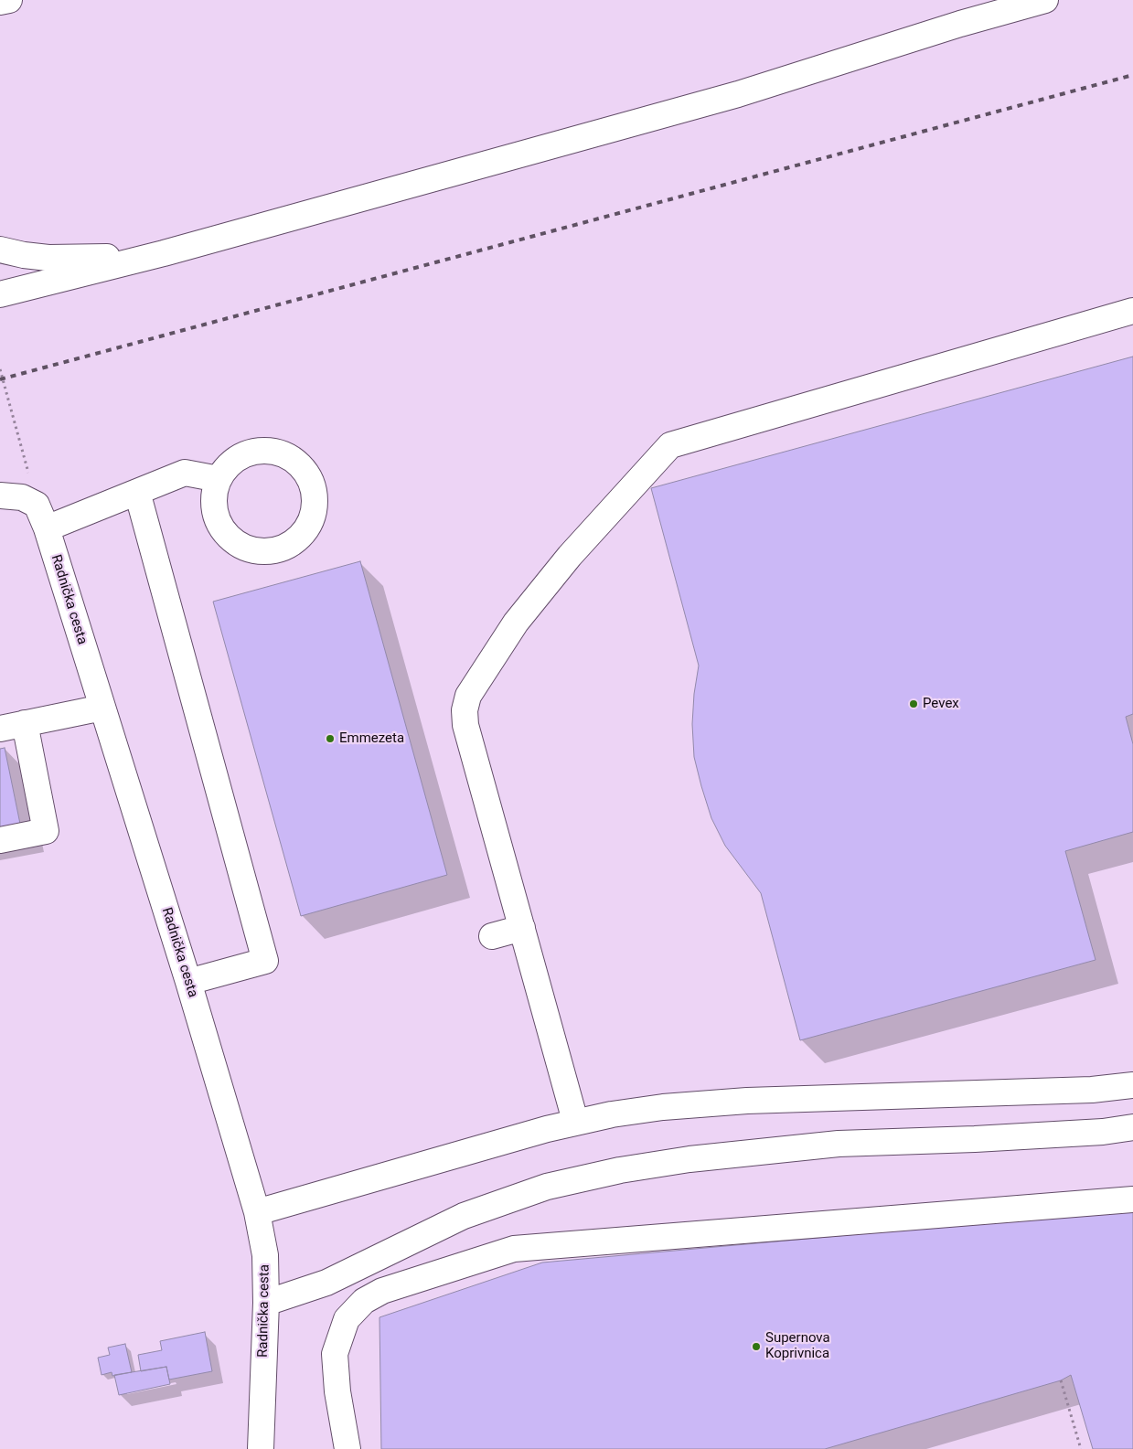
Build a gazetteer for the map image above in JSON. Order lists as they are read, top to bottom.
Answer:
{
  "streets": {
    "street": ["Radnička cesta"]
  },
  "places": ["Pevex", "Emmezeta", "Supernova Koprivnica"]
}
